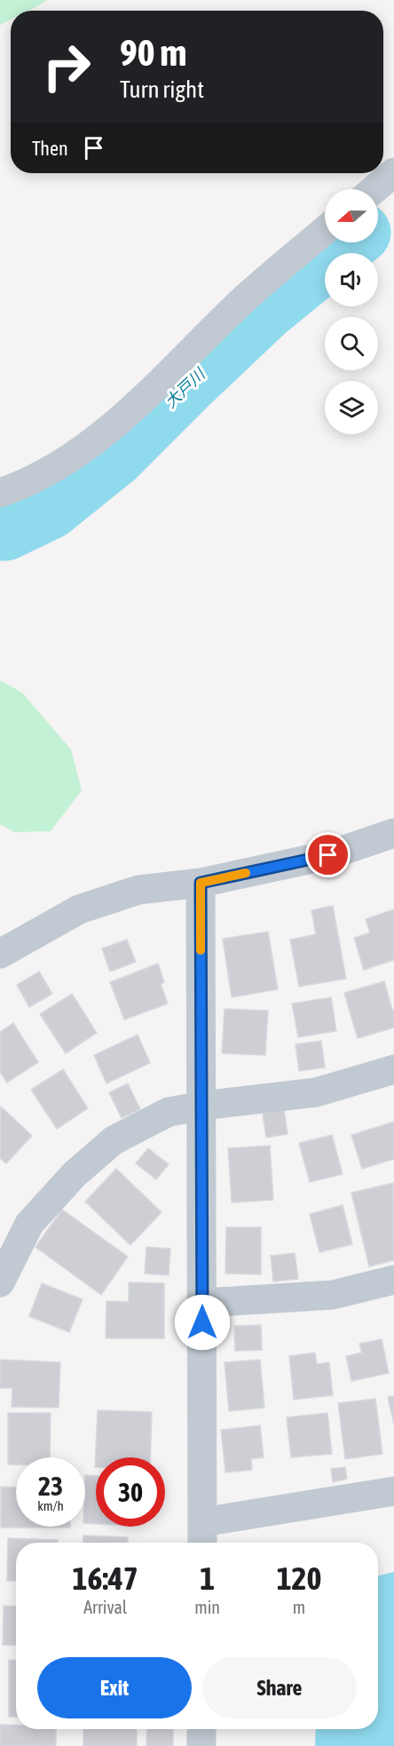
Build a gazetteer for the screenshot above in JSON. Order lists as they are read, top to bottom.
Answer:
{
  "water": ["大戸川"],
  "north": "left",
  "page": {
    "turn": ["90 m", "Turn right"],
    "then": "Then",
    "speed": "23 km/h",
    "limit": "30",
    "eta": [
      "16:47",
      "Arrival",
      "1",
      "min",
      "120",
      "m"
    ],
    "buttons": ["Exit", "Share"]
  }
}
